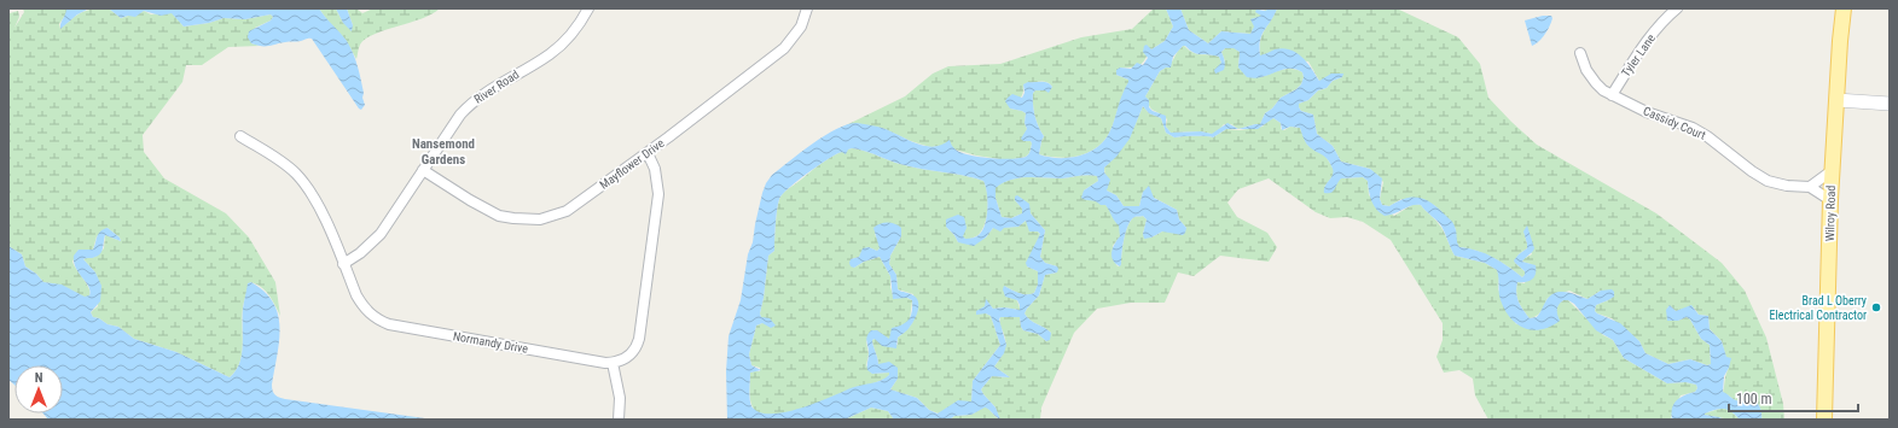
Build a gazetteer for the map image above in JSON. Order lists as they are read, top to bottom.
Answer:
{
  "streets": {
    "main road": ["Wilroy Road"],
    "street": [
      "Tyler Lane",
      "River Road",
      "Cassidy Court",
      "Mayflower Drive",
      "Normandy Drive"
    ]
  },
  "crossings": [
    ["Tyler Lane", "Cassidy Court"],
    ["River Road", "Mayflower Drive"],
    ["River Road", "Normandy Drive"],
    ["Cassidy Court", "Wilroy Road"]
  ],
  "districts": ["Nansemond Gardens"],
  "places": ["Brad L Oberry Electrical Contractor"],
  "scale_bar": "100 m",
  "north": "top"
}
